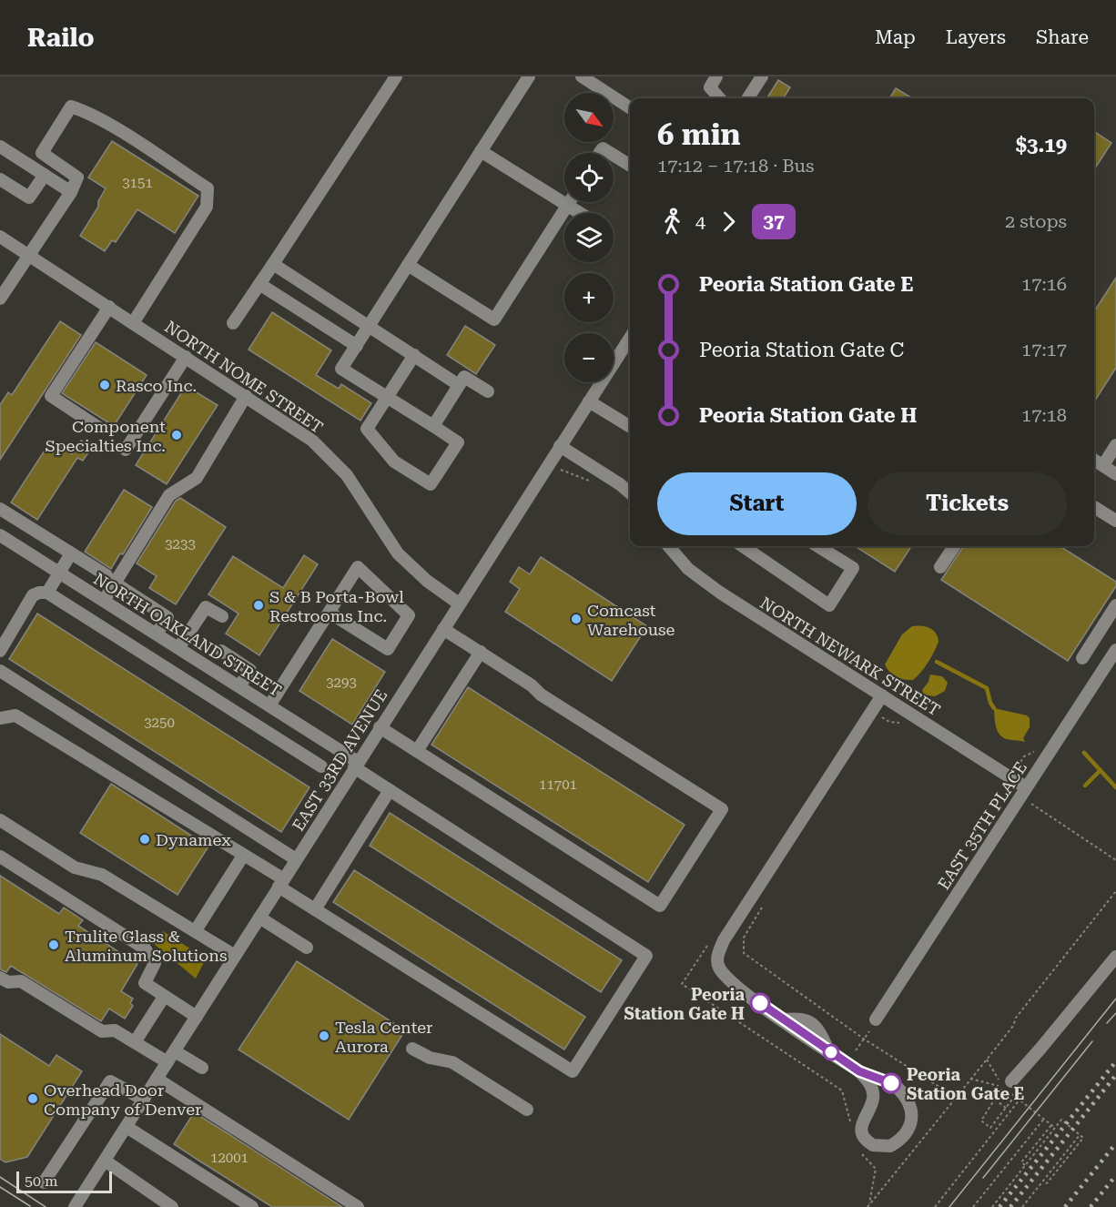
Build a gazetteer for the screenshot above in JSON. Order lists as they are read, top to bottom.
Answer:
{
  "streets": {
    "street": [
      "NORTH NOME STREET",
      "NORTH OAKLAND STREET",
      "NORTH NEWARK STREET",
      "EAST 33RD AVENUE",
      "EAST 35TH PLACE"
    ]
  },
  "crossings": [
    ["NORTH NOME STREET", "EAST 33RD AVENUE"],
    ["NORTH OAKLAND STREET", "EAST 33RD AVENUE"],
    ["NORTH NEWARK STREET", "EAST 35TH PLACE"]
  ],
  "places": [
    "Rasco Inc.",
    "Component Specialties Inc.",
    "S & B Porta-Bowl Restrooms Inc.",
    "Comcast Warehouse",
    "Dynamex",
    "Trulite Glass & Aluminum Solutions",
    "Peoria Station Gate H",
    "Tesla Center Aurora",
    "Peoria Station Gate E",
    "Overhead Door Company of Denver"
  ],
  "lines": ["bus line 37"],
  "house_numbers": [
    "3151",
    "3233",
    "3293",
    "3250",
    "11701",
    "12001"
  ],
  "scale_bar": "50 m",
  "north": "bottom right",
  "page": {
    "header": "Railo",
    "nav": ["Map", "Layers", "Share"],
    "map_buttons": ["+", "−"],
    "heading": ["6 min", "17:12 – 17:18 · Bus", "$3.19"],
    "legs": ["4", "37", "2 stops"],
    "list": [
      {
        "name": "Peoria Station Gate E",
        "value": "17:16"
      },
      {
        "name": "Peoria Station Gate C",
        "value": "17:17"
      },
      {
        "name": "Peoria Station Gate H",
        "value": "17:18"
      }
    ],
    "buttons": ["Start", "Tickets"],
    "scale": "50 m"
  }
}
